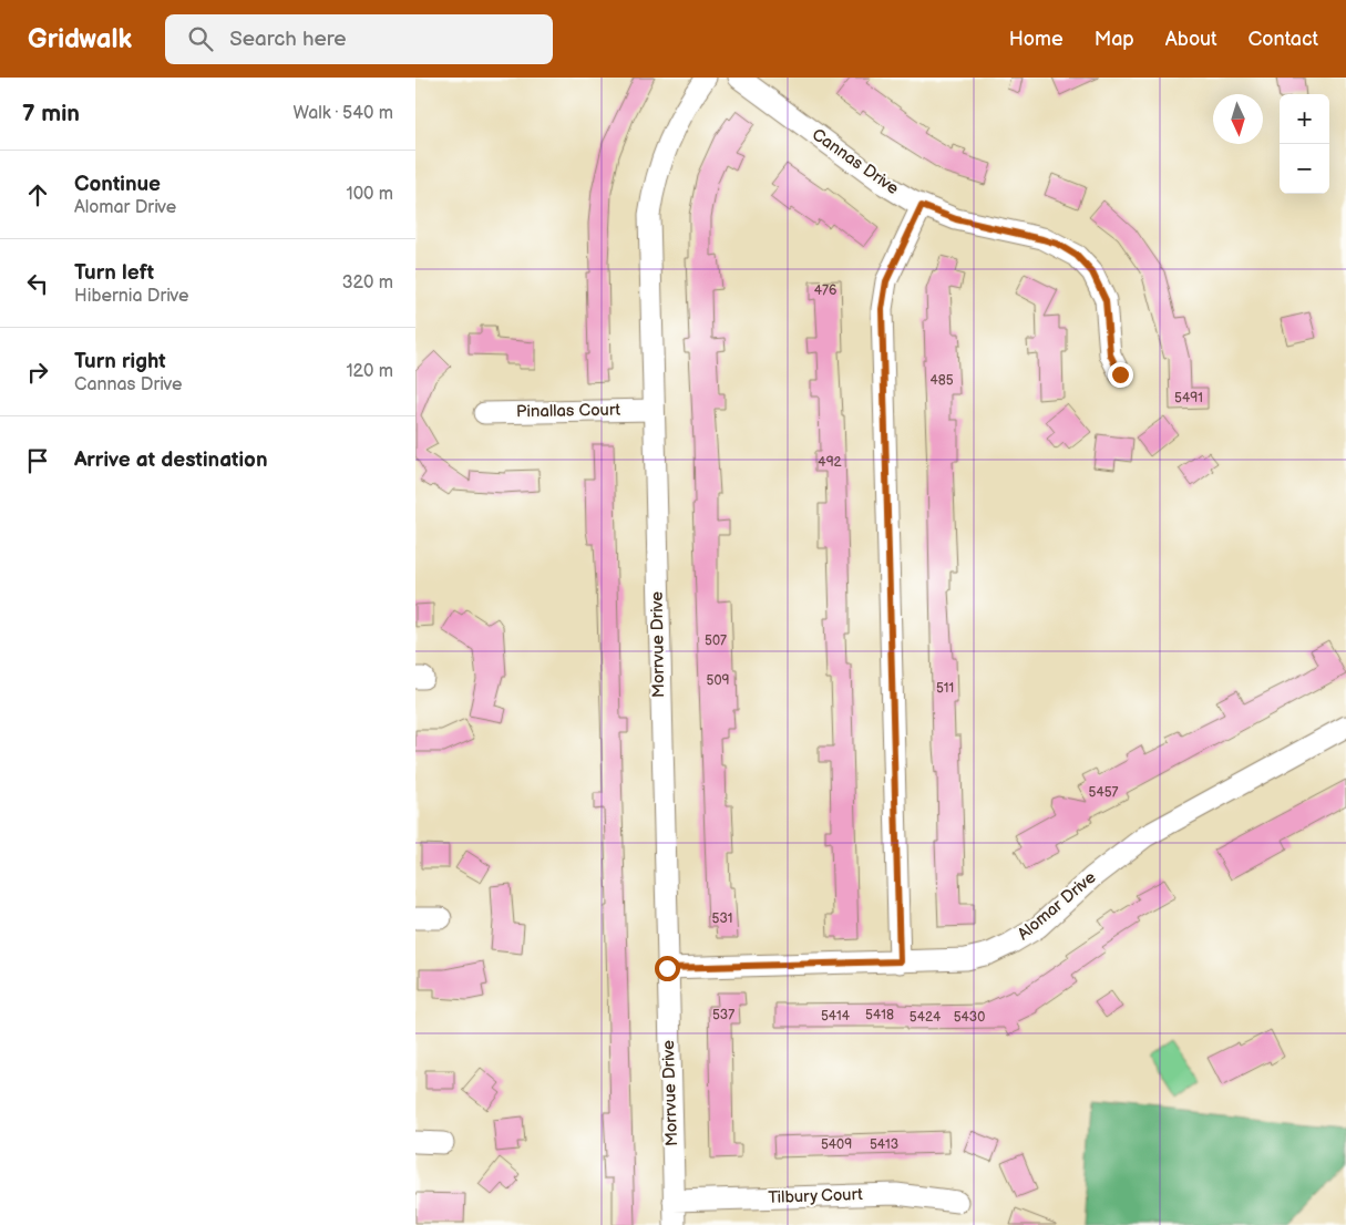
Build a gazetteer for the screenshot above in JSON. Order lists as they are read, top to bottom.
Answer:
{
  "streets": {
    "street": [
      "Cannas Drive",
      "Pinallas Court",
      "Morrvue Drive",
      "Alomar Drive",
      "Tilbury Court"
    ]
  },
  "crossings": [
    ["Pinallas Court", "Morrvue Drive"],
    ["Morrvue Drive", "Alomar Drive"],
    ["Morrvue Drive", "Tilbury Court"]
  ],
  "house_numbers": [
    "476",
    "485",
    "5491",
    "492",
    "507",
    "509",
    "511",
    "5457",
    "531",
    "537",
    "5418",
    "5414",
    "5424",
    "5430",
    "5409",
    "5413"
  ],
  "north": "bottom",
  "page": {
    "header": "Gridwalk",
    "search": "Search here",
    "nav": [
      "Home",
      "Map",
      "About",
      "Contact"
    ],
    "heading": ["7 min", "Walk · 540 m"],
    "map_buttons": ["+", "−"],
    "list": [
      ["Continue", "Alomar Drive", "100 m"],
      ["Turn left", "Hibernia Drive", "320 m"],
      ["Turn right", "Cannas Drive", "120 m"],
      "Arrive at destination"
    ]
  }
}
